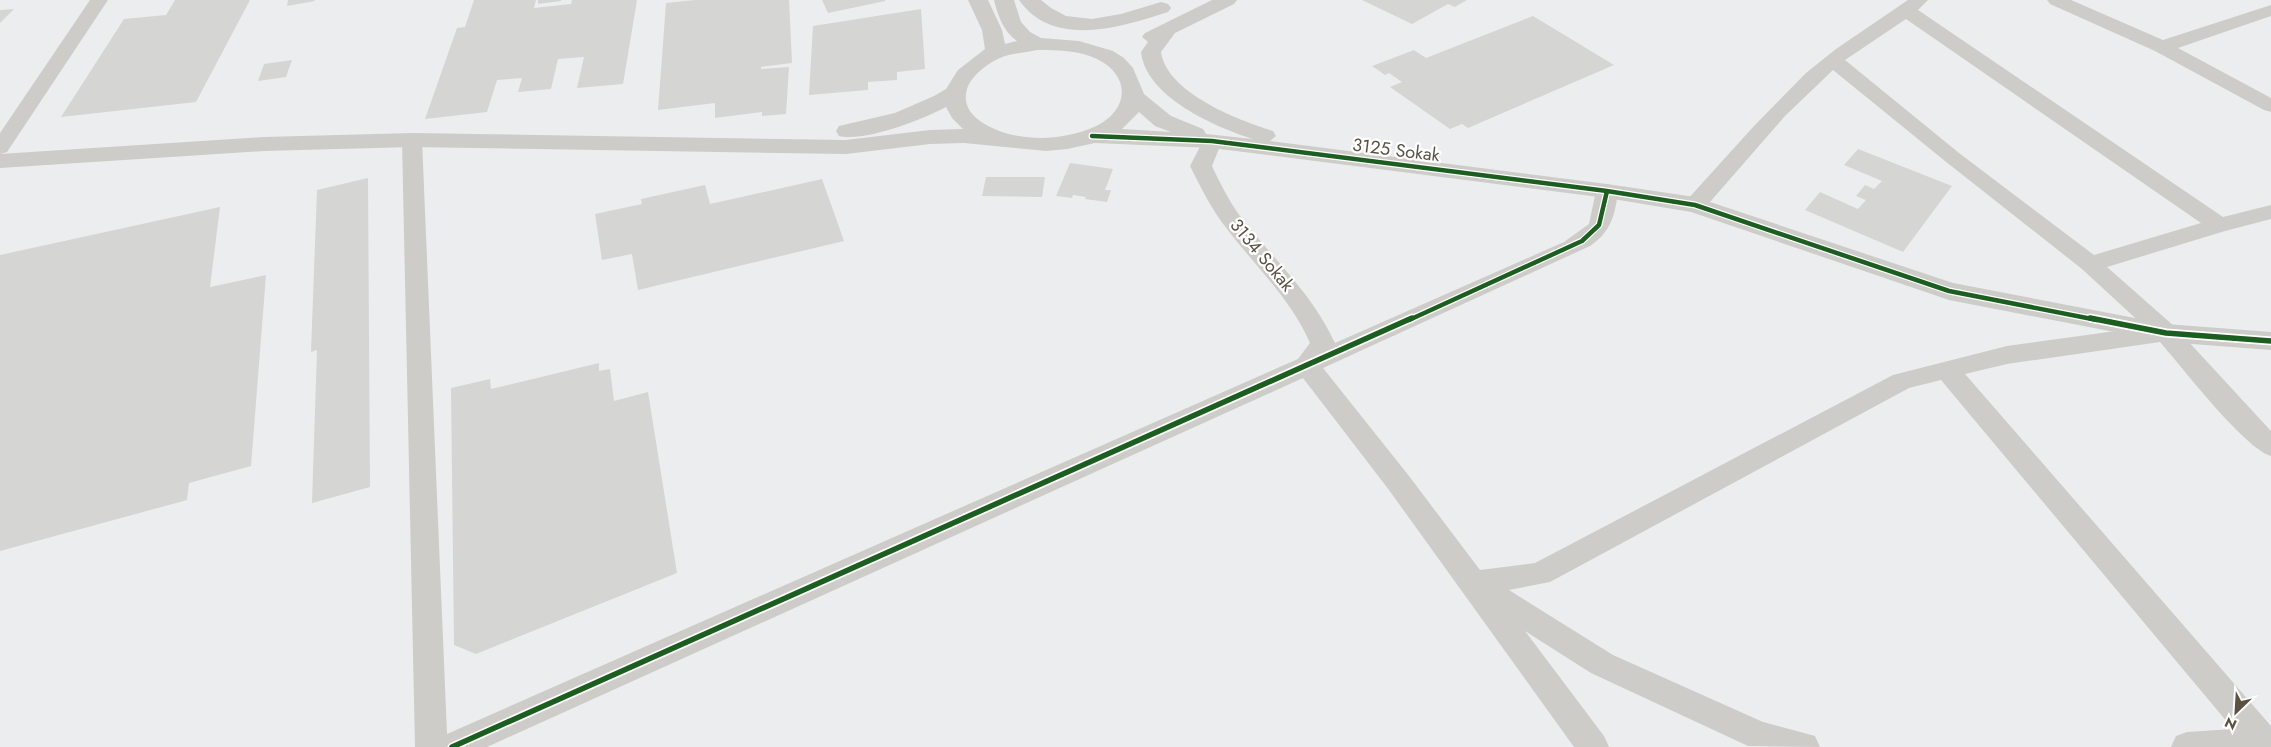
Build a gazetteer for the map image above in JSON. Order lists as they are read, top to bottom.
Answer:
{
  "streets": {
    "street": ["3125 Sokak", "3134 Sokak"]
  },
  "crossings": [
    ["3125 Sokak", "3134 Sokak"]
  ],
  "north": "bottom left"
}
